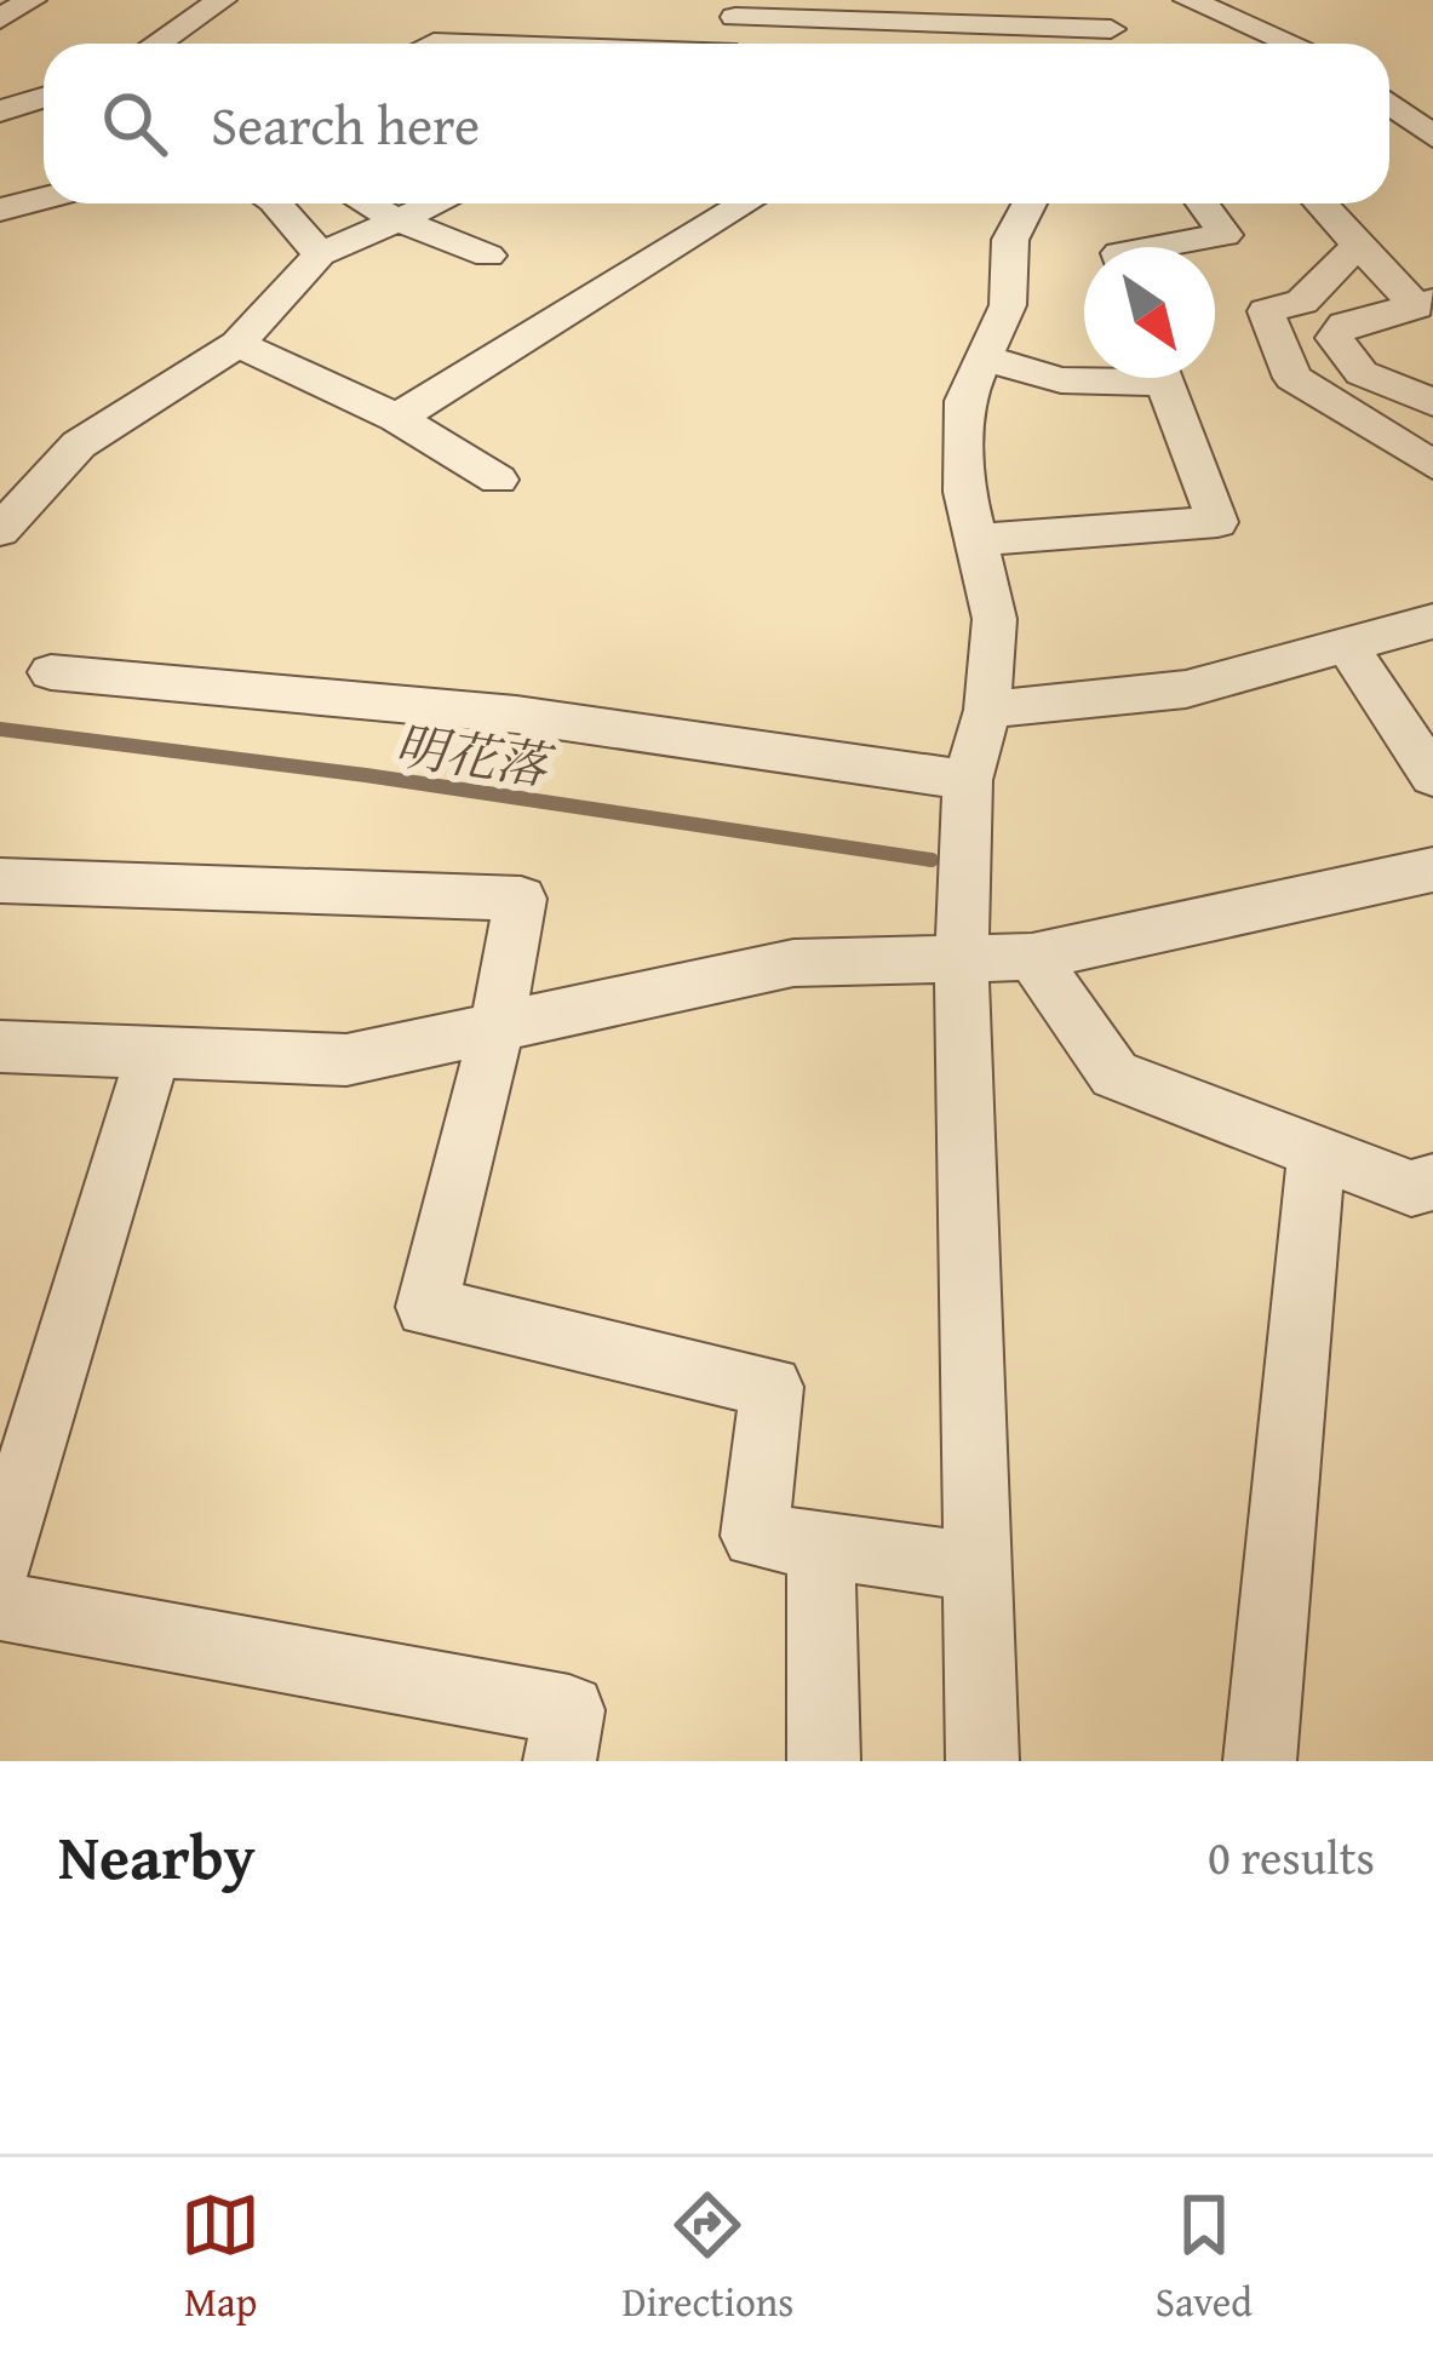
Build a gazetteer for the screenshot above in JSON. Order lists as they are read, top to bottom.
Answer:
{
  "water": ["明花落"],
  "north": "bottom right",
  "page": {
    "search": "Search here",
    "heading": ["Nearby", "0 results"],
    "nav": ["Map", "Directions", "Saved"]
  }
}
